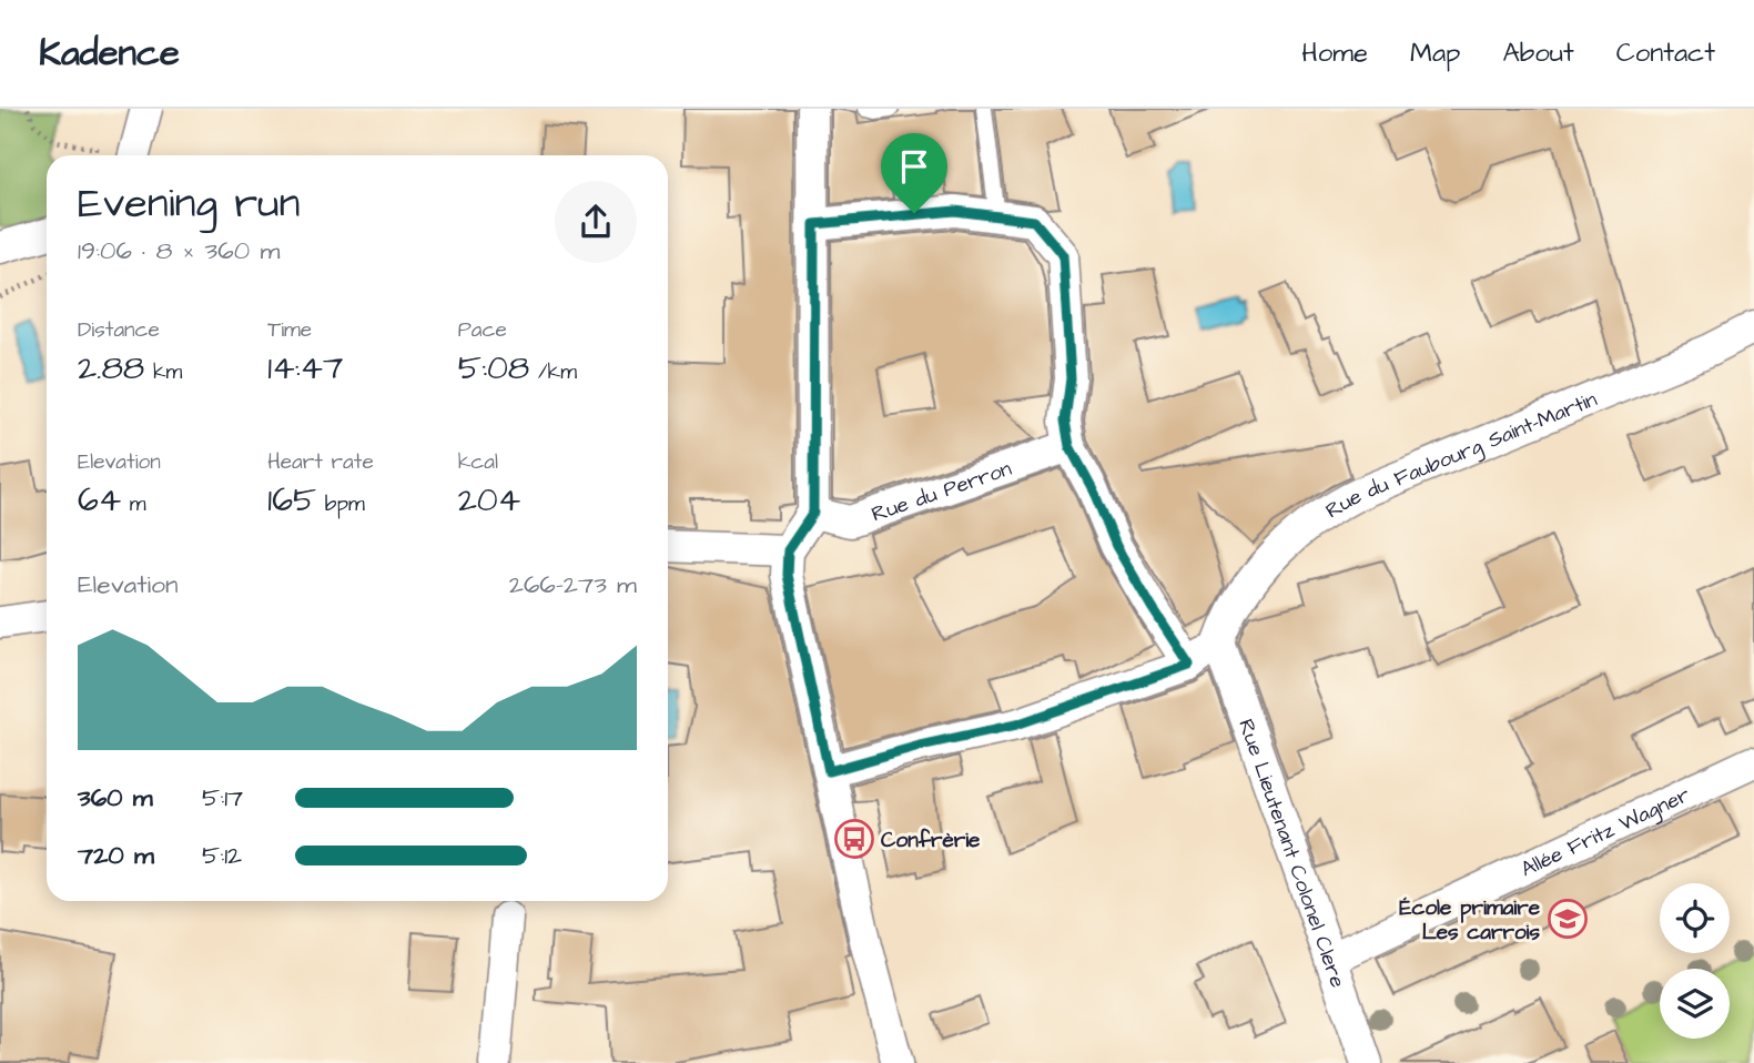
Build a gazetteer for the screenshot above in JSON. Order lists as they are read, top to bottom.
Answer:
{
  "streets": {
    "street": [
      "Rue du Faubourg Saint-Martin",
      "Rue du Perron",
      "Allée Fritz Wagner",
      "Rue Lieutenant Colonel Clere"
    ]
  },
  "crossings": [
    ["Rue du Faubourg Saint-Martin", "Rue Lieutenant Colonel Clere"],
    ["Allée Fritz Wagner", "Rue Lieutenant Colonel Clere"]
  ],
  "places": {
    "bus stop": ["Confrèrie"],
    "school or university": ["École primaire Les carrois"]
  },
  "page": {
    "header": "Kadence",
    "nav": [
      "Home",
      "Map",
      "About",
      "Contact"
    ],
    "heading": ["Evening run", "19:06 · 8 × 360 m"],
    "stats": [
      ["Distance", "2.88 km"],
      ["Time", "14:47"],
      ["Pace", "5:08 /km"],
      ["Elevation", "64 m"],
      ["Heart rate", "165 bpm"],
      ["kcal", "204"]
    ],
    "chart": ["Elevation", "266–273 m"],
    "list": [
      {
        "name": "360 m",
        "note": "5:17"
      },
      {
        "name": "720 m",
        "note": "5:12"
      }
    ]
  }
}
